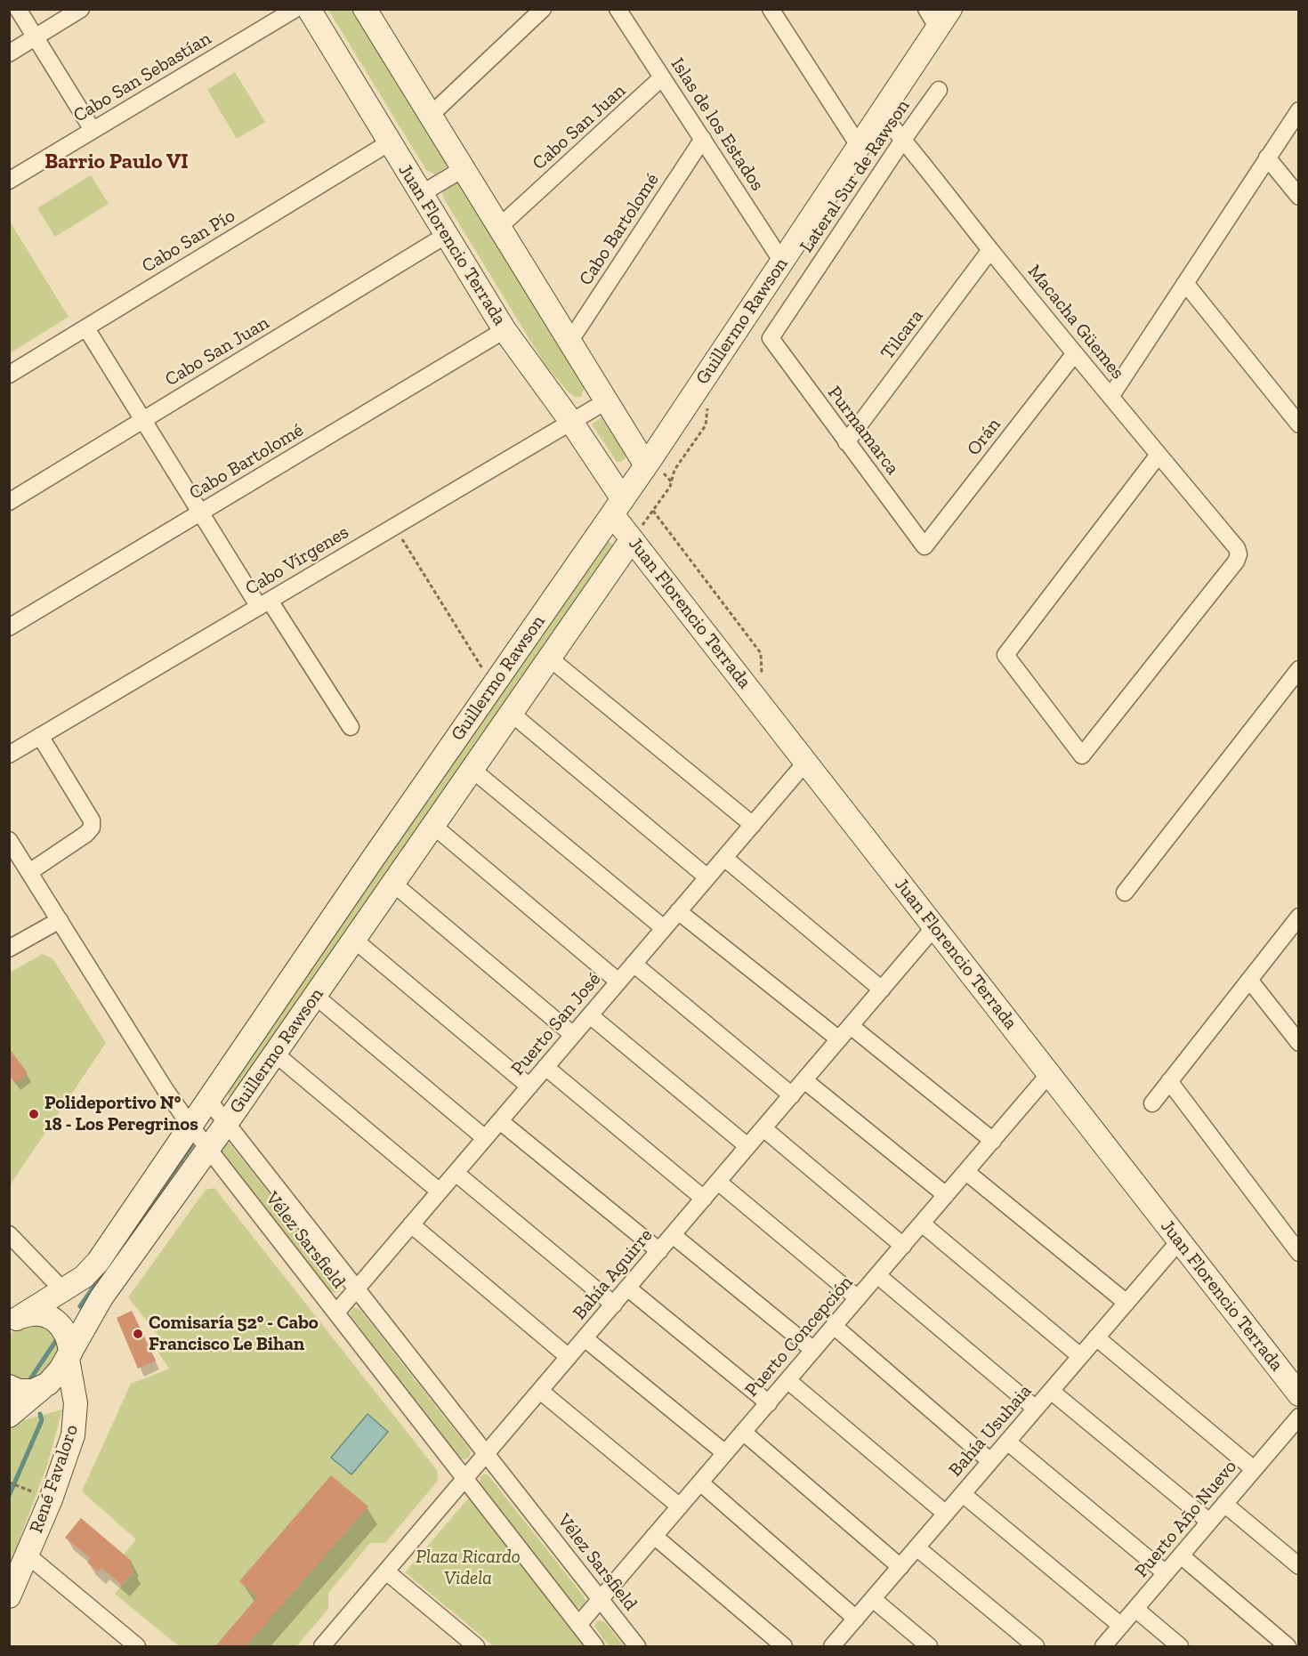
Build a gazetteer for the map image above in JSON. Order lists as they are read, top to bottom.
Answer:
{
  "streets": {
    "main road": ["Juan Florencio Terrada", "Guillermo Rawson", "René Favaloro"],
    "street": [
      "Cabo San Sebastían",
      "Islas de los Estados",
      "Cabo San Juan",
      "Lateral Sur de Rawson",
      "Cabo Bartolomé",
      "Cabo San Pío",
      "Macacha Güemes",
      "Tilcara",
      "Purmamarca",
      "Orán",
      "Cabo Vírgenes",
      "Puerto San José",
      "Vélez Sarsfield",
      "Bahía Aguirre",
      "Puerto Concepción",
      "Bahía Usuhaia",
      "Puerto Año Nuevo"
    ]
  },
  "crossings": [
    ["Islas de los Estados", "Cabo San Juan"],
    ["Islas de los Estados", "Cabo Bartolomé"],
    ["Islas de los Estados", "Guillermo Rawson"],
    ["Cabo San Juan", "Juan Florencio Terrada"],
    ["Lateral Sur de Rawson", "Macacha Güemes"],
    ["Lateral Sur de Rawson", "Purmamarca"],
    ["Cabo Bartolomé", "Juan Florencio Terrada"],
    ["Cabo San Pío", "Juan Florencio Terrada"],
    ["Juan Florencio Terrada", "Guillermo Rawson"],
    ["Juan Florencio Terrada", "Cabo Vírgenes"],
    ["Juan Florencio Terrada", "Puerto San José"],
    ["Juan Florencio Terrada", "Bahía Aguirre"],
    ["Juan Florencio Terrada", "Puerto Concepción"],
    ["Juan Florencio Terrada", "Bahía Usuhaia"],
    ["Guillermo Rawson", "Macacha Güemes"],
    ["Guillermo Rawson", "Vélez Sarsfield"],
    ["Guillermo Rawson", "René Favaloro"],
    ["Macacha Güemes", "Tilcara"],
    ["Macacha Güemes", "Orán"],
    ["Tilcara", "Purmamarca"],
    ["Purmamarca", "Orán"],
    ["Puerto San José", "Vélez Sarsfield"],
    ["Vélez Sarsfield", "Bahía Aguirre"],
    ["Vélez Sarsfield", "Puerto Concepción"]
  ],
  "districts": ["Barrio Paulo VI"],
  "parks": ["Plaza Ricardo Videla"],
  "places": ["Polideportivo N° 18 - Los Peregrinos", "Comisaría 52° - Cabo Francisco Le Bihan"]
}
